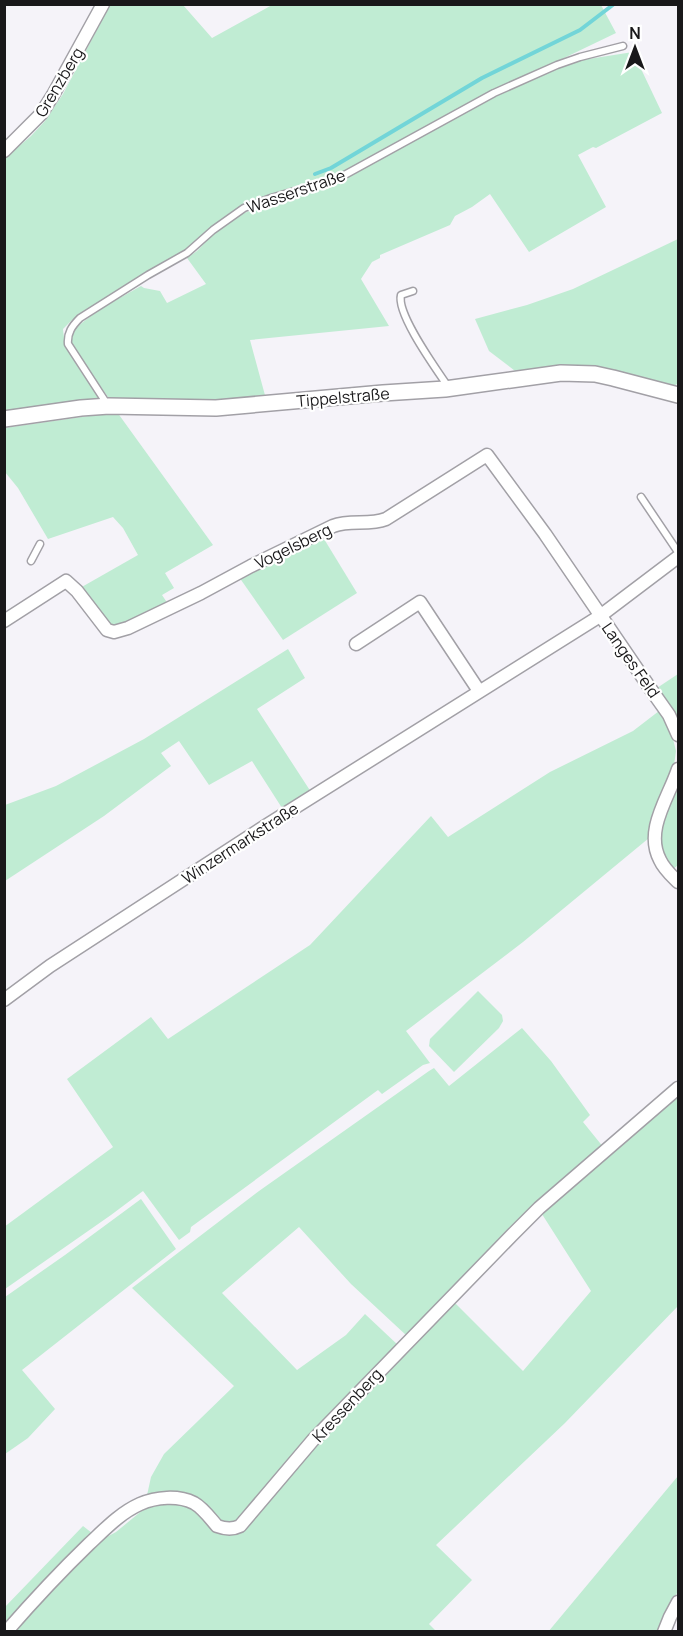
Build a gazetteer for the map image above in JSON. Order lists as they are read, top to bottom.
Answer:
{
  "streets": {
    "street": [
      "Grenzberg",
      "Tippelstraße",
      "Vogelsberg",
      "Langes Feld",
      "Winzermarkstraße",
      "Kressenberg"
    ],
    "lane": ["Wasserstraße"]
  },
  "crossings": [
    ["Wasserstraße", "Tippelstraße"],
    ["Vogelsberg", "Langes Feld"],
    ["Vogelsberg", "Winzermarkstraße"],
    ["Langes Feld", "Winzermarkstraße"]
  ],
  "north": "top"
}
